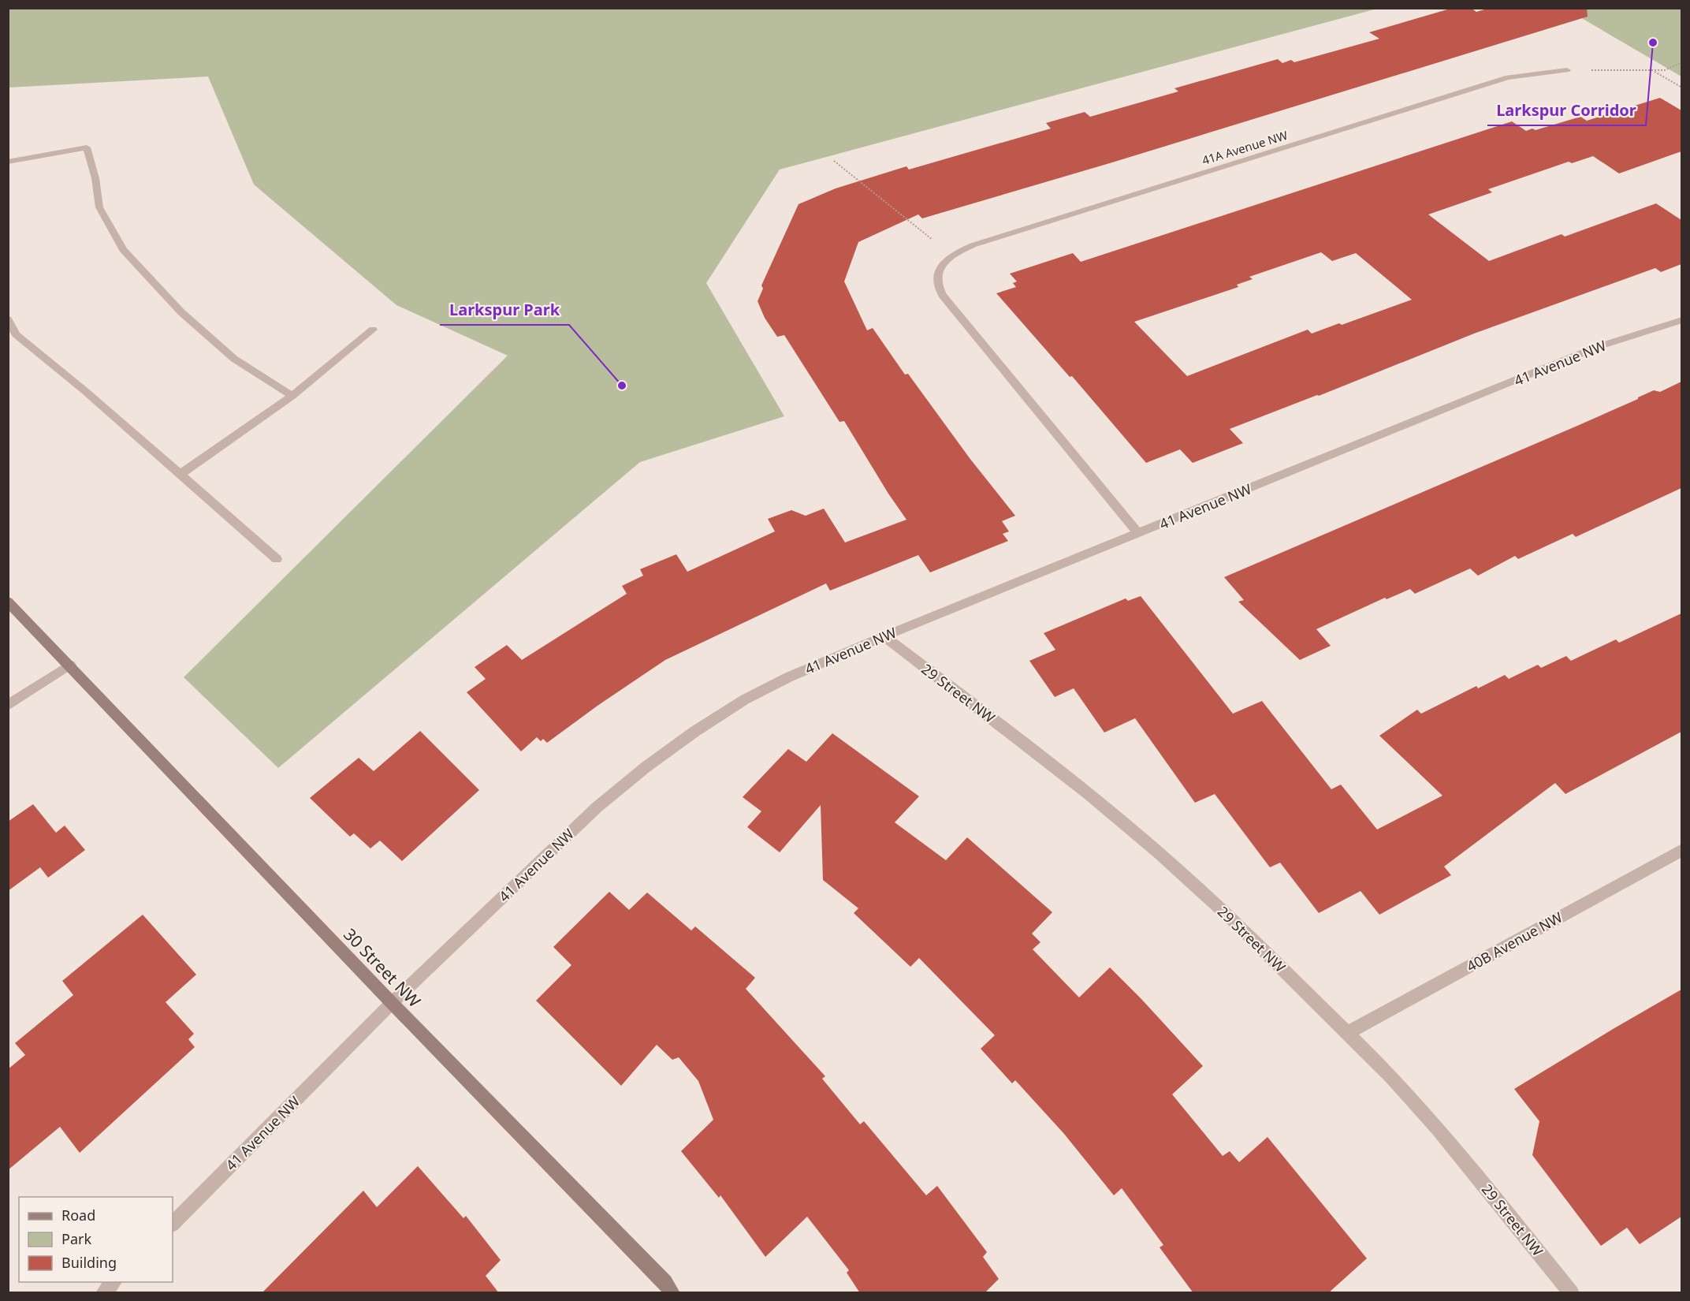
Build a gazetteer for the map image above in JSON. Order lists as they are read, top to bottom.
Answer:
{
  "streets": {
    "street": [
      "41A Avenue NW",
      "41 Avenue NW",
      "29 Street NW",
      "40B Avenue NW",
      "30 Street NW"
    ]
  },
  "crossings": [
    ["41A Avenue NW", "41 Avenue NW"],
    ["41 Avenue NW", "29 Street NW"],
    ["41 Avenue NW", "30 Street NW"],
    ["29 Street NW", "40B Avenue NW"]
  ],
  "places": ["Larkspur Corridor", "Larkspur Park"],
  "legend": ["Road", "Park", "Building"]
}
